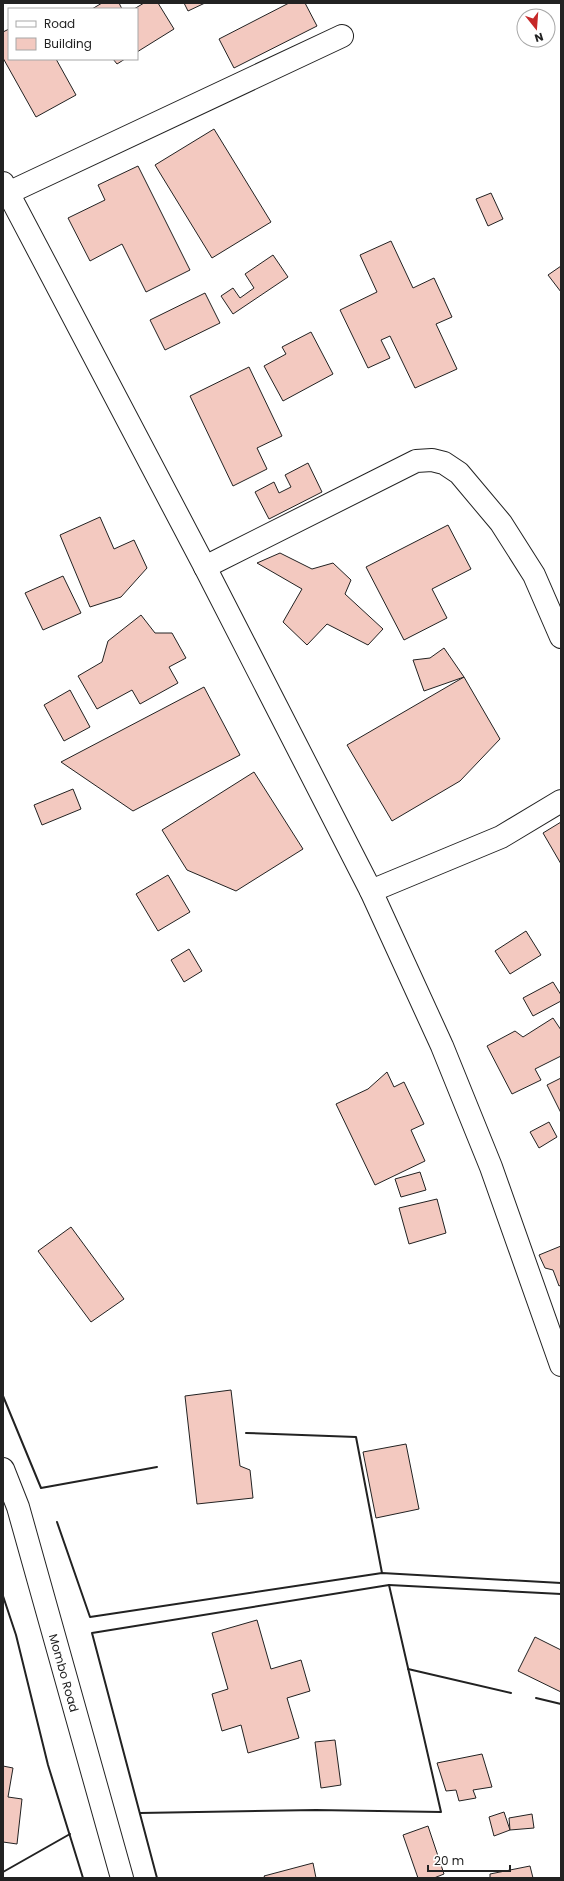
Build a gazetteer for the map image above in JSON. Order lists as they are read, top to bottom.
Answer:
{
  "streets": {
    "street": ["Mombo Road"]
  },
  "legend": ["Road", "Building"],
  "scale_bar": "20 m",
  "north": "bottom"
}
